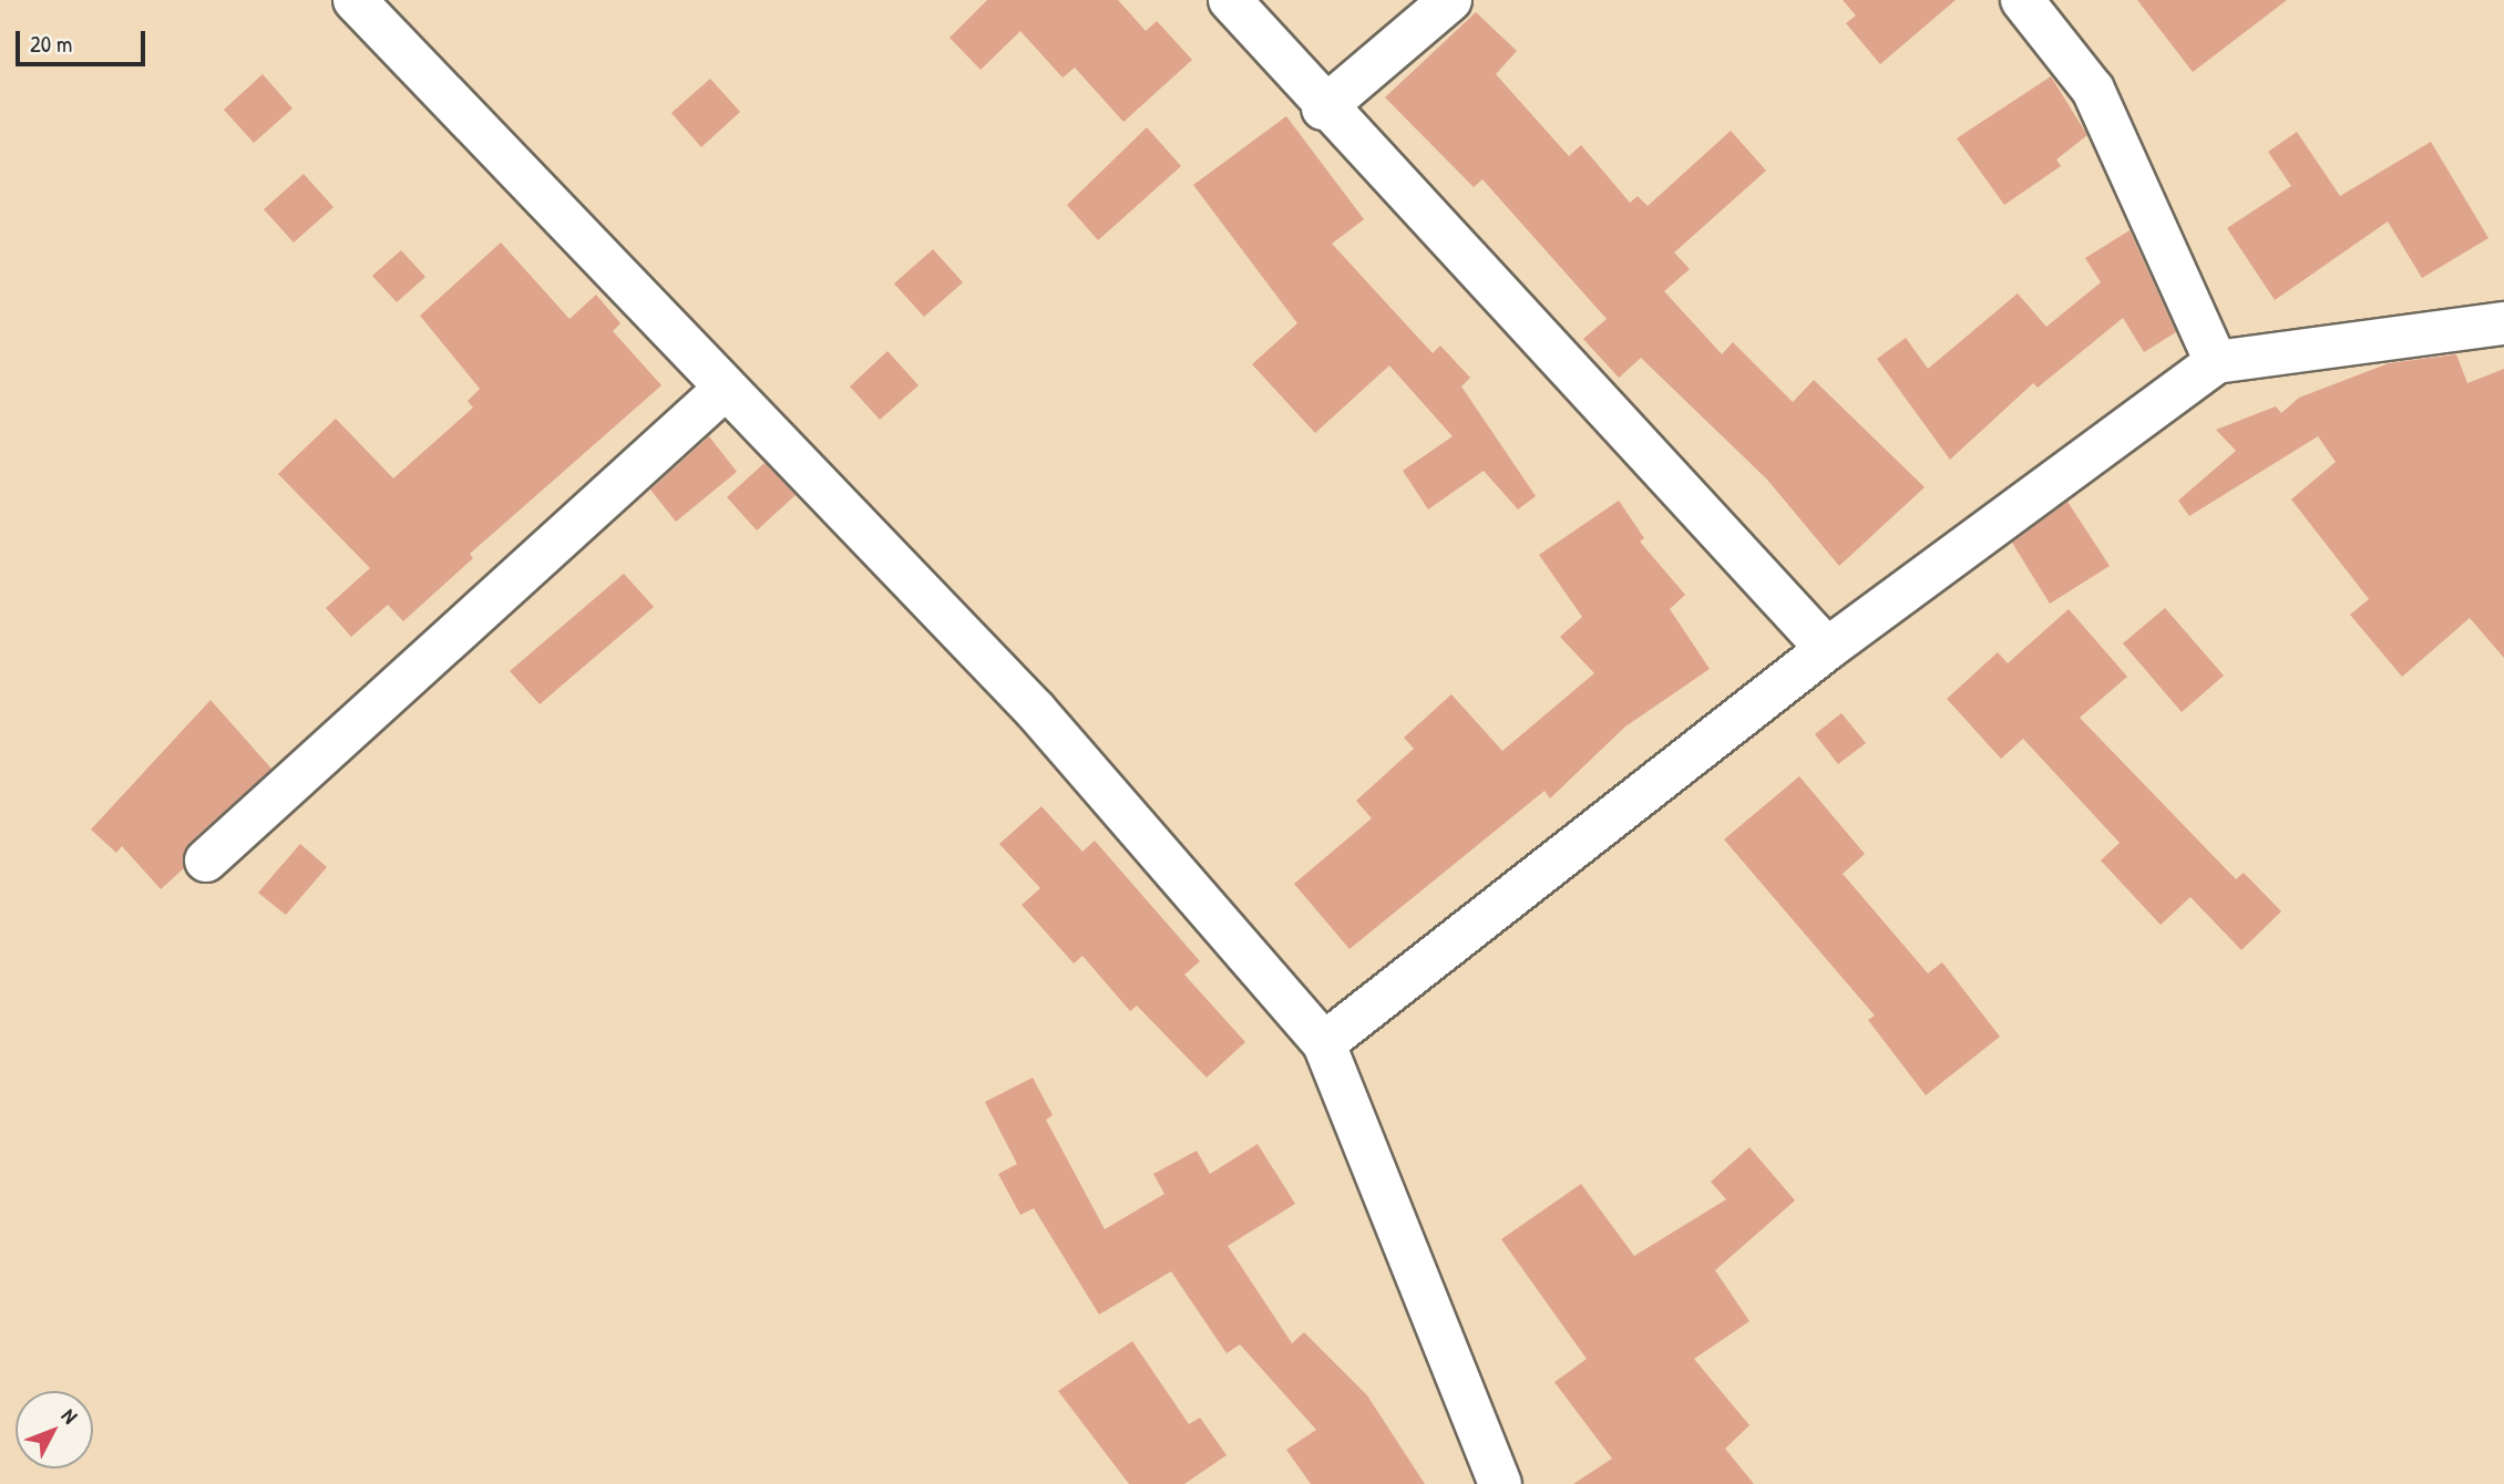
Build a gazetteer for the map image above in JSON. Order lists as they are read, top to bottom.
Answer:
{
  "scale_bar": "20 m",
  "north": "top right"
}
